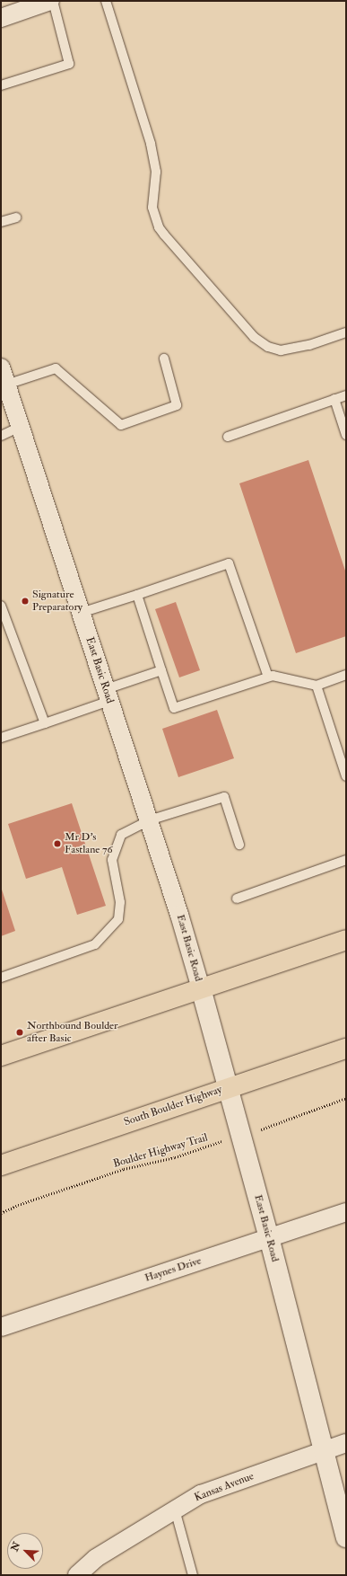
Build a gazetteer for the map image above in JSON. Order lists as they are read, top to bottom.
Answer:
{
  "streets": {
    "main road": ["South Boulder Highway"],
    "street": ["East Basic Road", "Haynes Drive", "Kansas Avenue"],
    "path": ["Boulder Highway Trail"]
  },
  "crossings": [
    ["East Basic Road", "South Boulder Highway"],
    ["East Basic Road", "Boulder Highway Trail"],
    ["East Basic Road", "Haynes Drive"],
    ["East Basic Road", "Kansas Avenue"]
  ],
  "places": ["Signature Preparatory", "Mr D's Fastlane 76", "Northbound Boulder after Basic"],
  "north": "top left"
}
